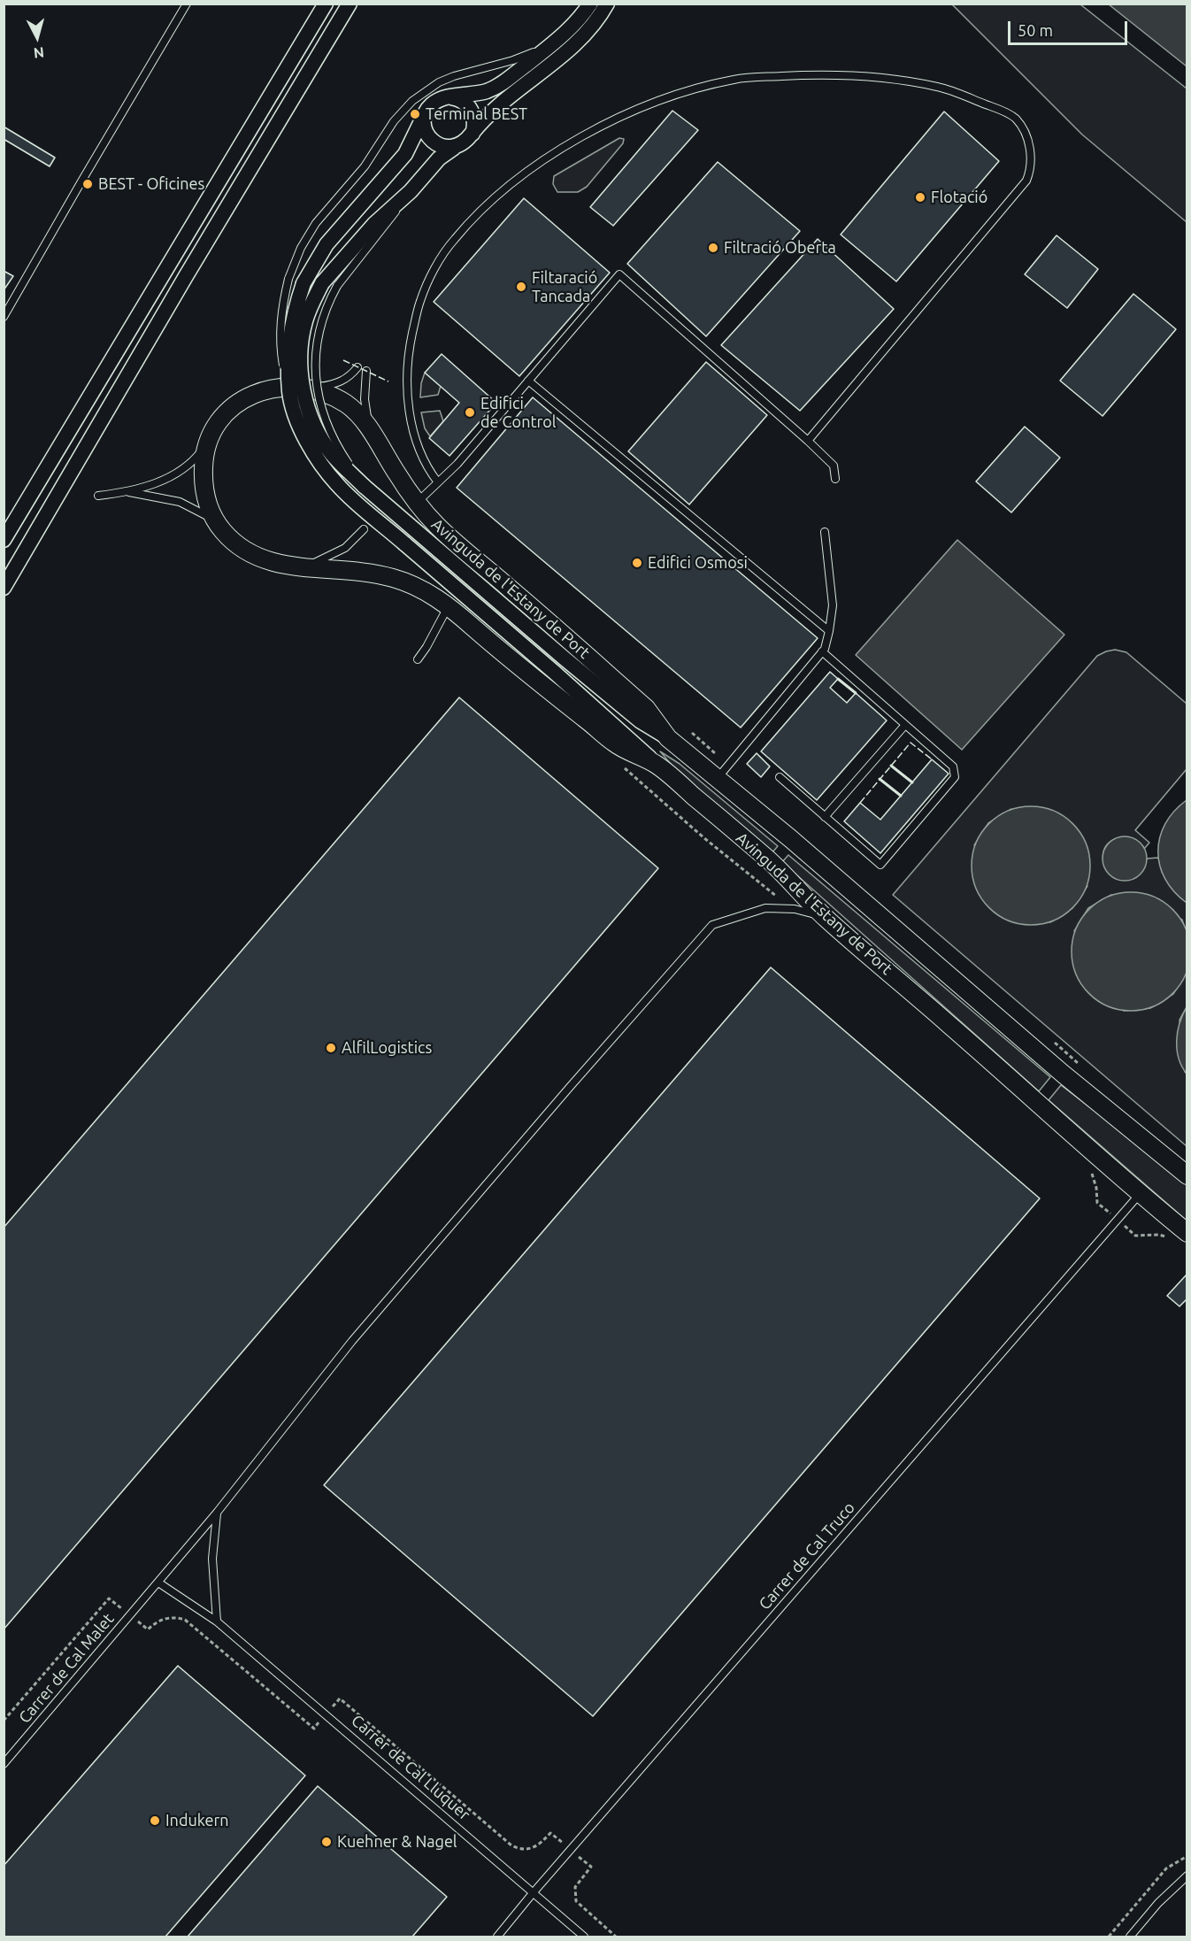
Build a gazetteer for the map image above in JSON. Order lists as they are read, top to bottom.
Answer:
{
  "streets": {
    "street": ["Avinguda de l'Estany de Port"],
    "lane": ["Carrer de Cal Truco", "Carrer de Cal Malet", "Carrer de Cal Lluquer"]
  },
  "crossings": [
    ["Avinguda de l'Estany de Port", "Carrer de Cal Truco"],
    ["Avinguda de l'Estany de Port", "Carrer de Cal Malet"],
    ["Carrer de Cal Truco", "Carrer de Cal Lluquer"],
    ["Carrer de Cal Malet", "Carrer de Cal Lluquer"]
  ],
  "places": [
    "Terminal BEST",
    "BEST - Oficines",
    "Flotació",
    "Filtració Oberta",
    "Filtaració Tancada",
    "Edifici de Control",
    "Edifici Osmosi",
    "AlfilLogistics",
    "Indukern",
    "Kuehner & Nagel"
  ],
  "scale_bar": "50 m",
  "north": "bottom"
}
